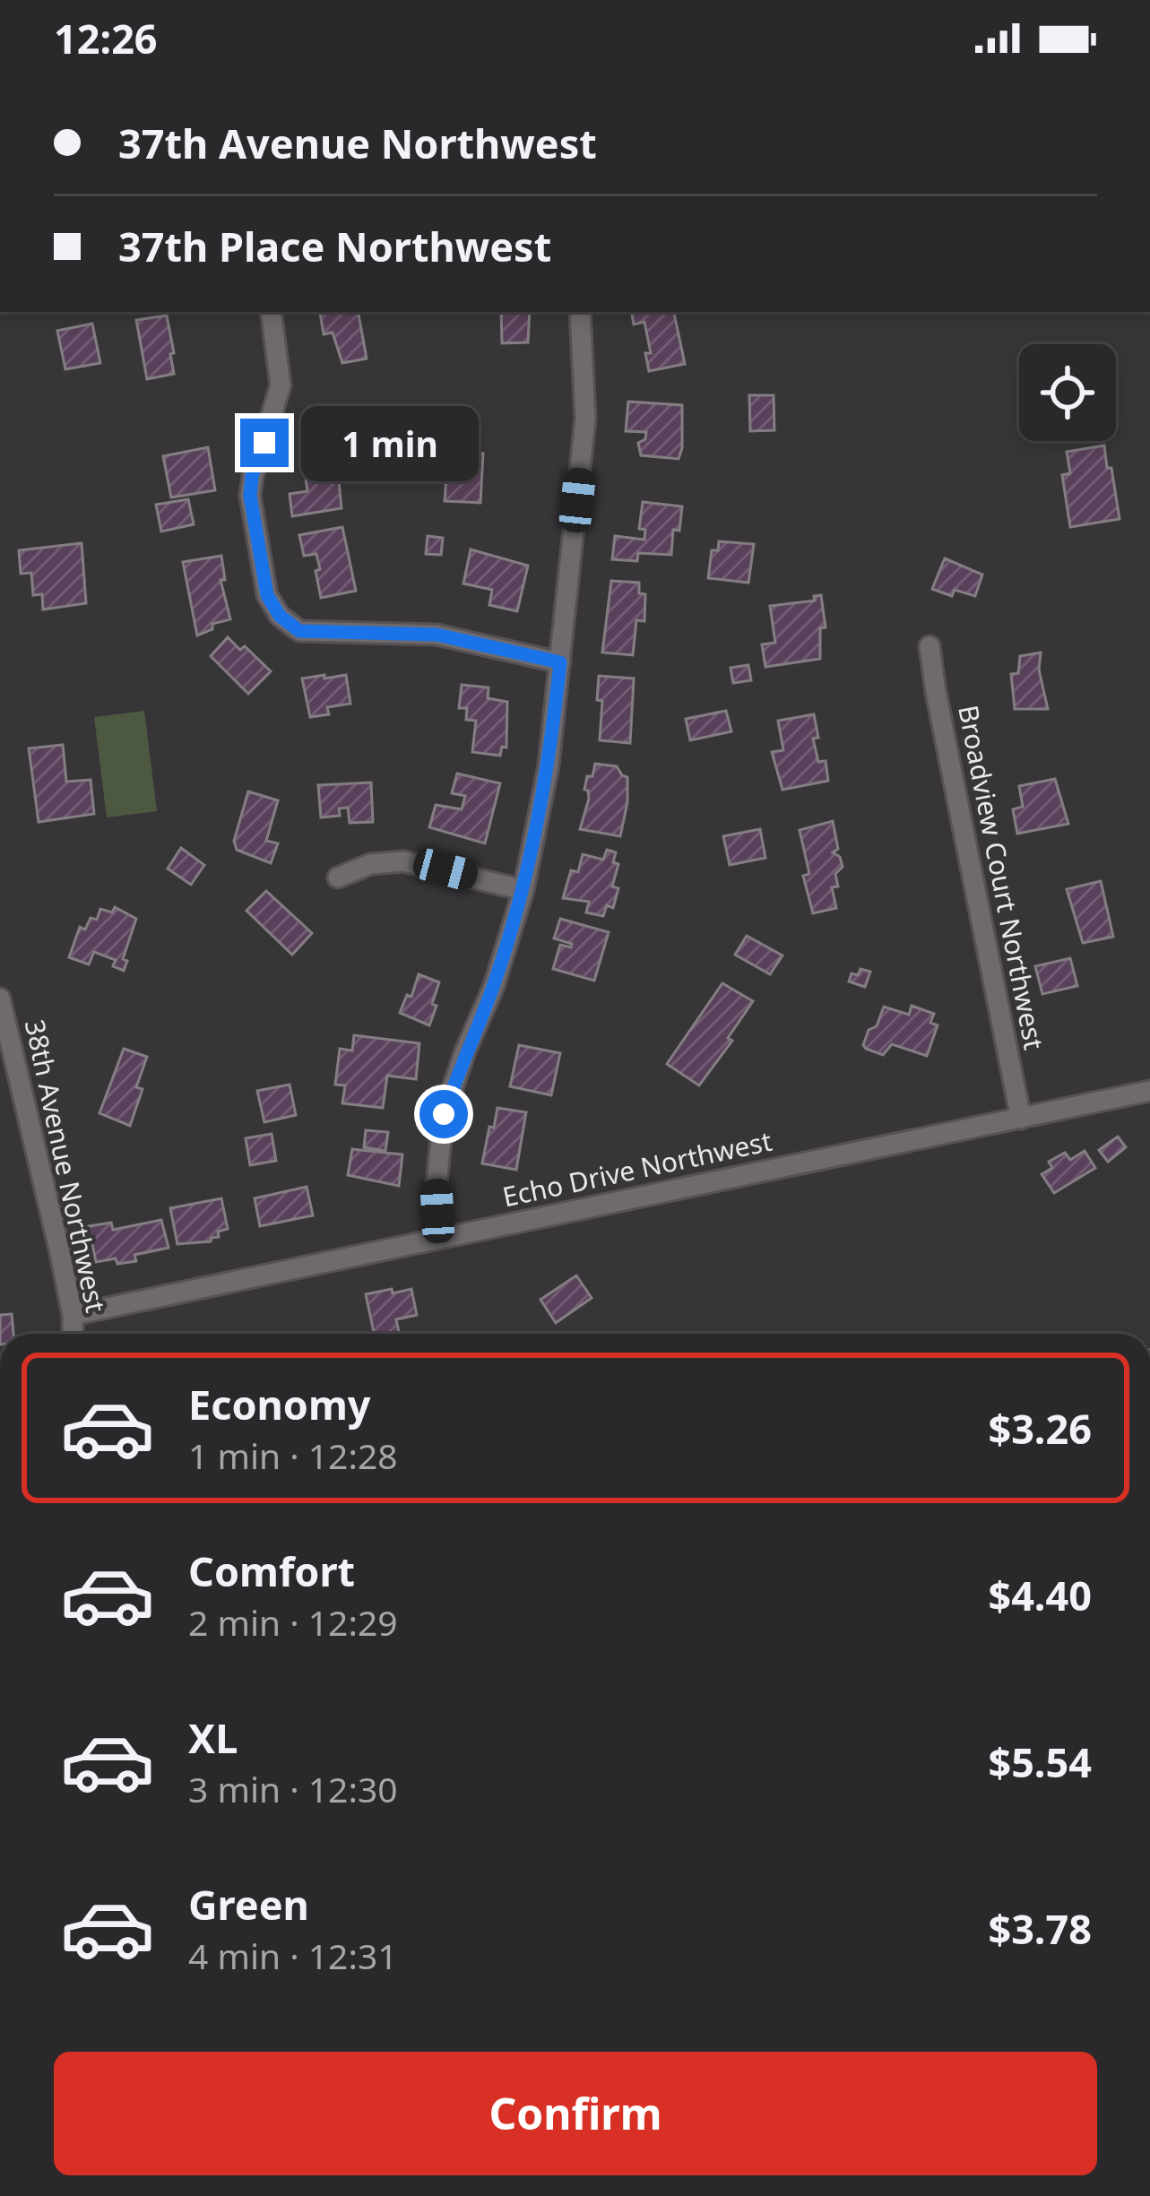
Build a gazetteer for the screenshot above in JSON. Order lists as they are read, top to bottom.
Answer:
{
  "streets": {
    "street": ["Broadview Court Northwest", "38th Avenue Northwest", "Echo Drive Northwest"]
  },
  "crossings": [
    ["Broadview Court Northwest", "Echo Drive Northwest"],
    ["38th Avenue Northwest", "Echo Drive Northwest"]
  ],
  "page": {
    "status": "12:26",
    "banner": ["37th Avenue Northwest", "37th Place Northwest"],
    "bubble": "1 min",
    "list": [
      {
        "name": "Economy",
        "note": "1 min · 12:28",
        "value": "$3.26"
      },
      {
        "name": "Comfort",
        "note": "2 min · 12:29",
        "value": "$4.40"
      },
      {
        "name": "XL",
        "note": "3 min · 12:30",
        "value": "$5.54"
      },
      {
        "name": "Green",
        "note": "4 min · 12:31",
        "value": "$3.78"
      }
    ],
    "buttons": "Confirm"
  }
}
